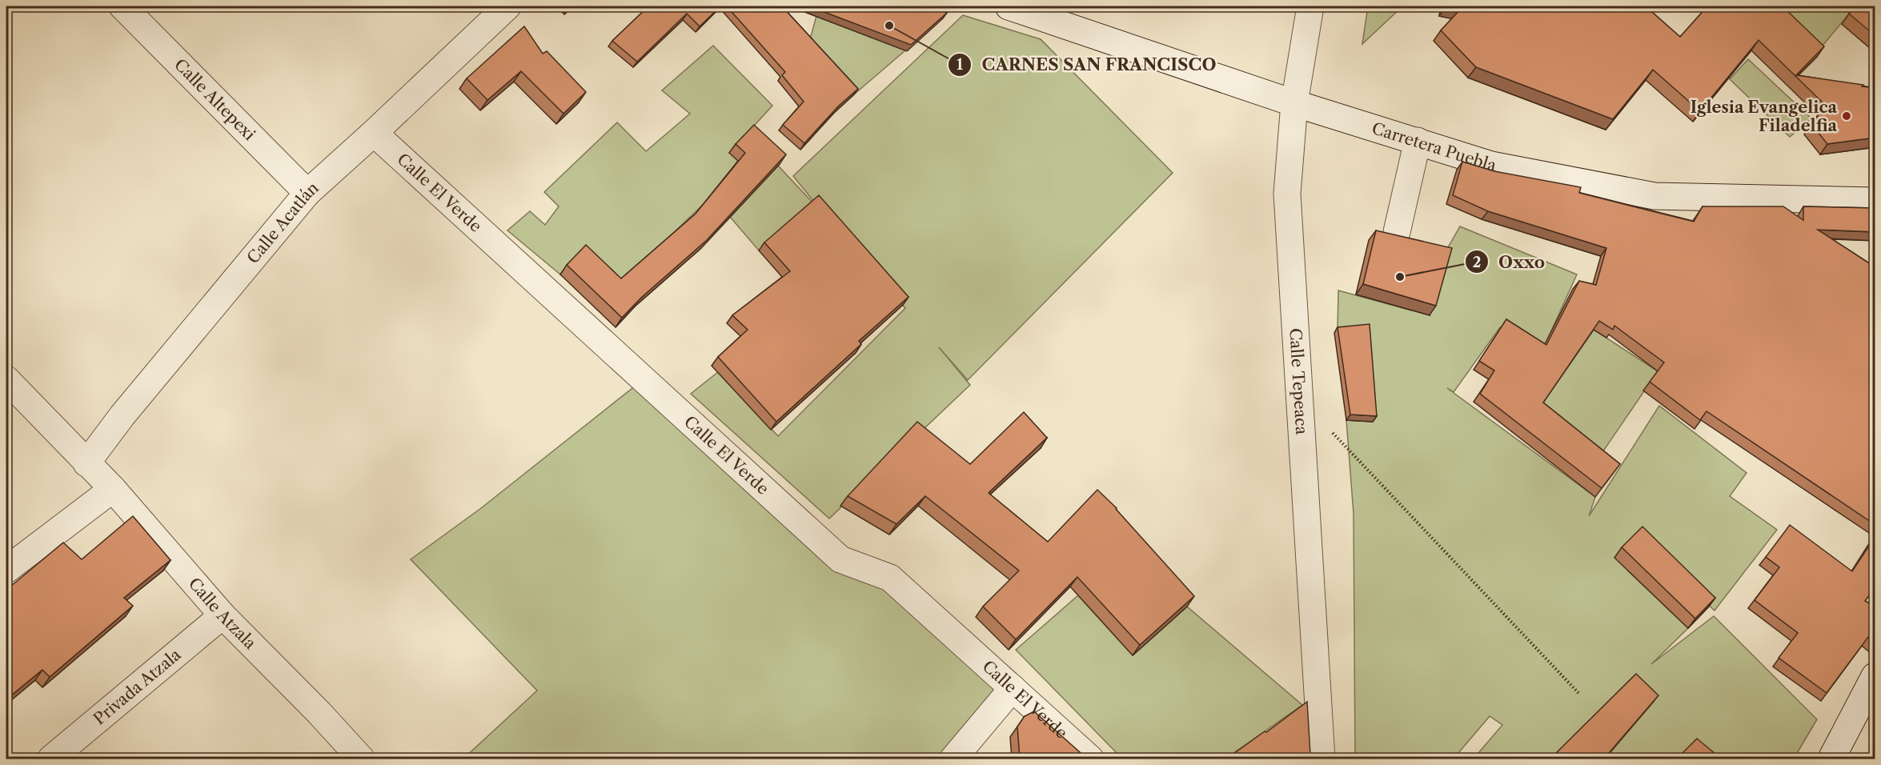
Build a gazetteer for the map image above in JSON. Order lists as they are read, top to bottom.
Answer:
{
  "streets": {
    "street": [
      "Calle Altepexi",
      "Carretera Puebla",
      "Calle El Verde",
      "Calle Acatlán",
      "Calle Tepeaca",
      "Calle Atzala",
      "Privada Atzala"
    ]
  },
  "crossings": [
    ["Calle Altepexi", "Calle Acatlán"],
    ["Carretera Puebla", "Calle Tepeaca"],
    ["Calle El Verde", "Calle Acatlán"],
    ["Calle Acatlán", "Calle Atzala"],
    ["Calle Atzala", "Privada Atzala"]
  ],
  "places": ["CARNES SAN FRANCISCO", "Iglesia Evangelica Filadelfia", "Oxxo"]
}
